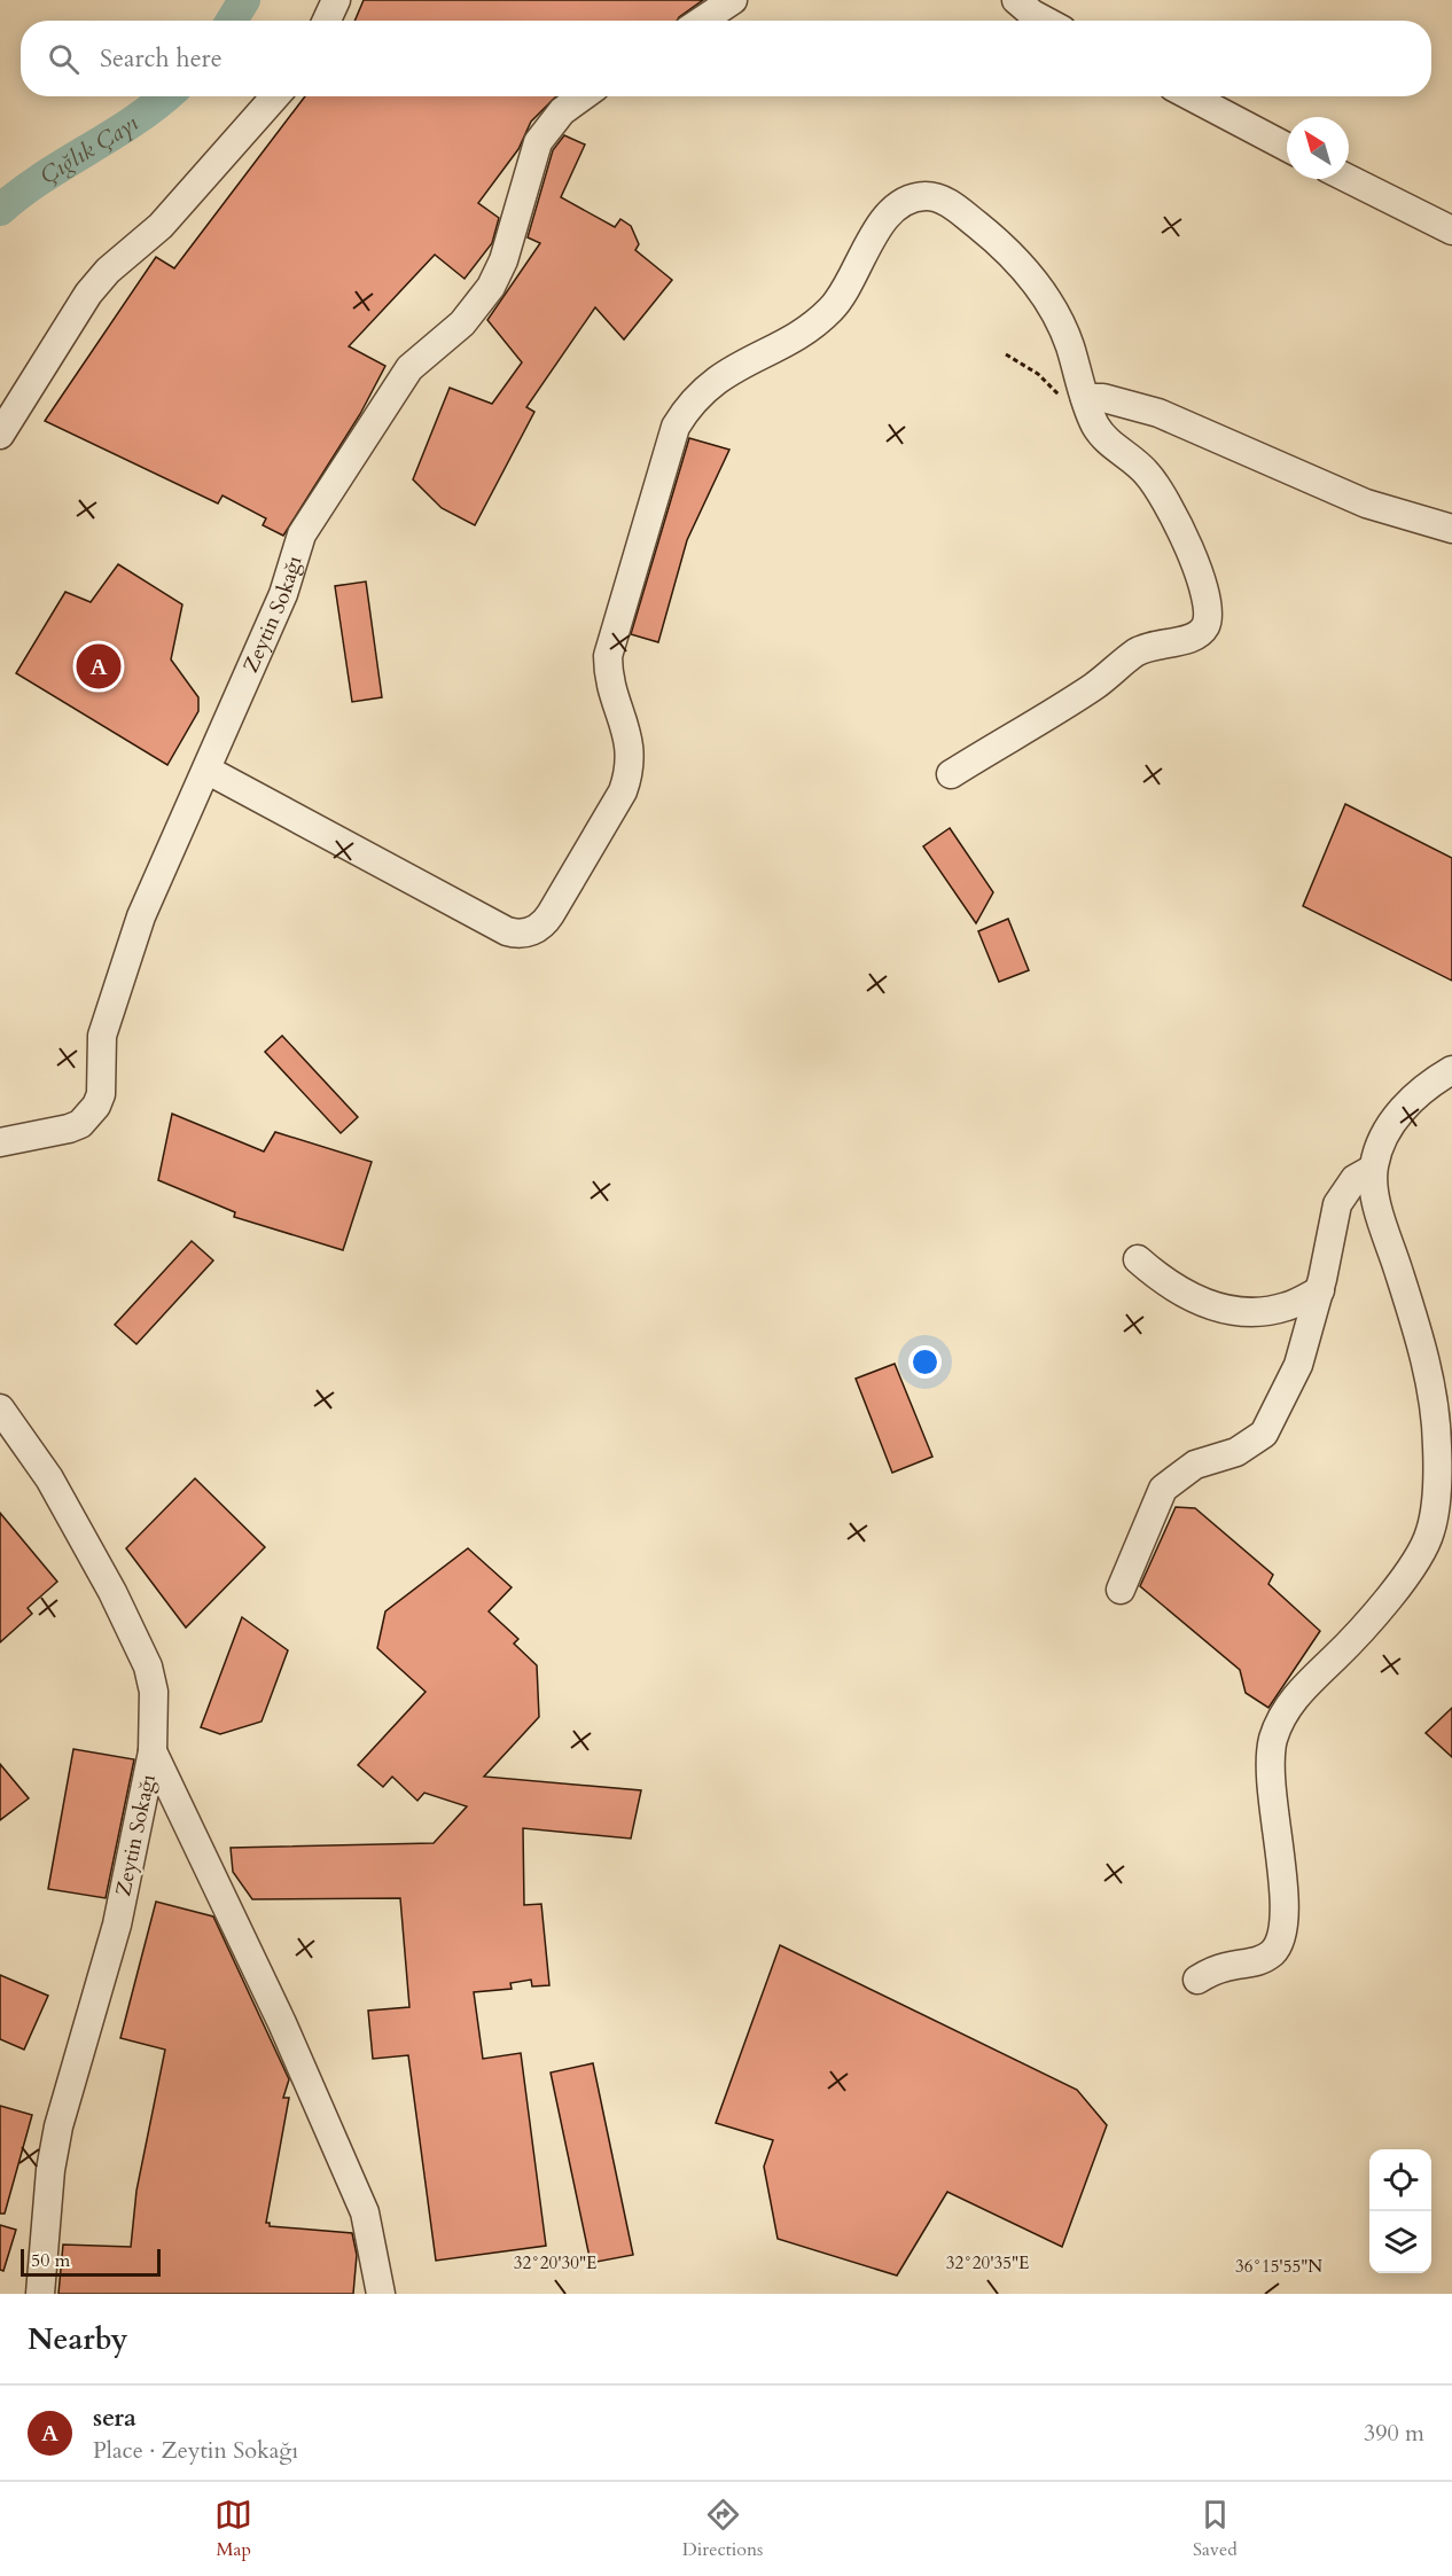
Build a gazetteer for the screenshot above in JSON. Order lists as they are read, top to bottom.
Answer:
{
  "streets": {
    "street": ["Zeytin Sokağı"]
  },
  "water": ["Çığlık Çayı"],
  "scale_bar": "50 m",
  "north": "top left",
  "page": {
    "search": "Search here",
    "pins": "A",
    "scale": "50 m",
    "heading": "Nearby",
    "list": [
      {
        "mark": "A",
        "name": "sera",
        "note": "Place · Zeytin Sokağı",
        "value": "390 m"
      }
    ],
    "nav": ["Map", "Directions", "Saved"]
  },
  "coordinates": ["32°20'30\"E", "32°20'35\"E", "36°15'55\"N"]
}
